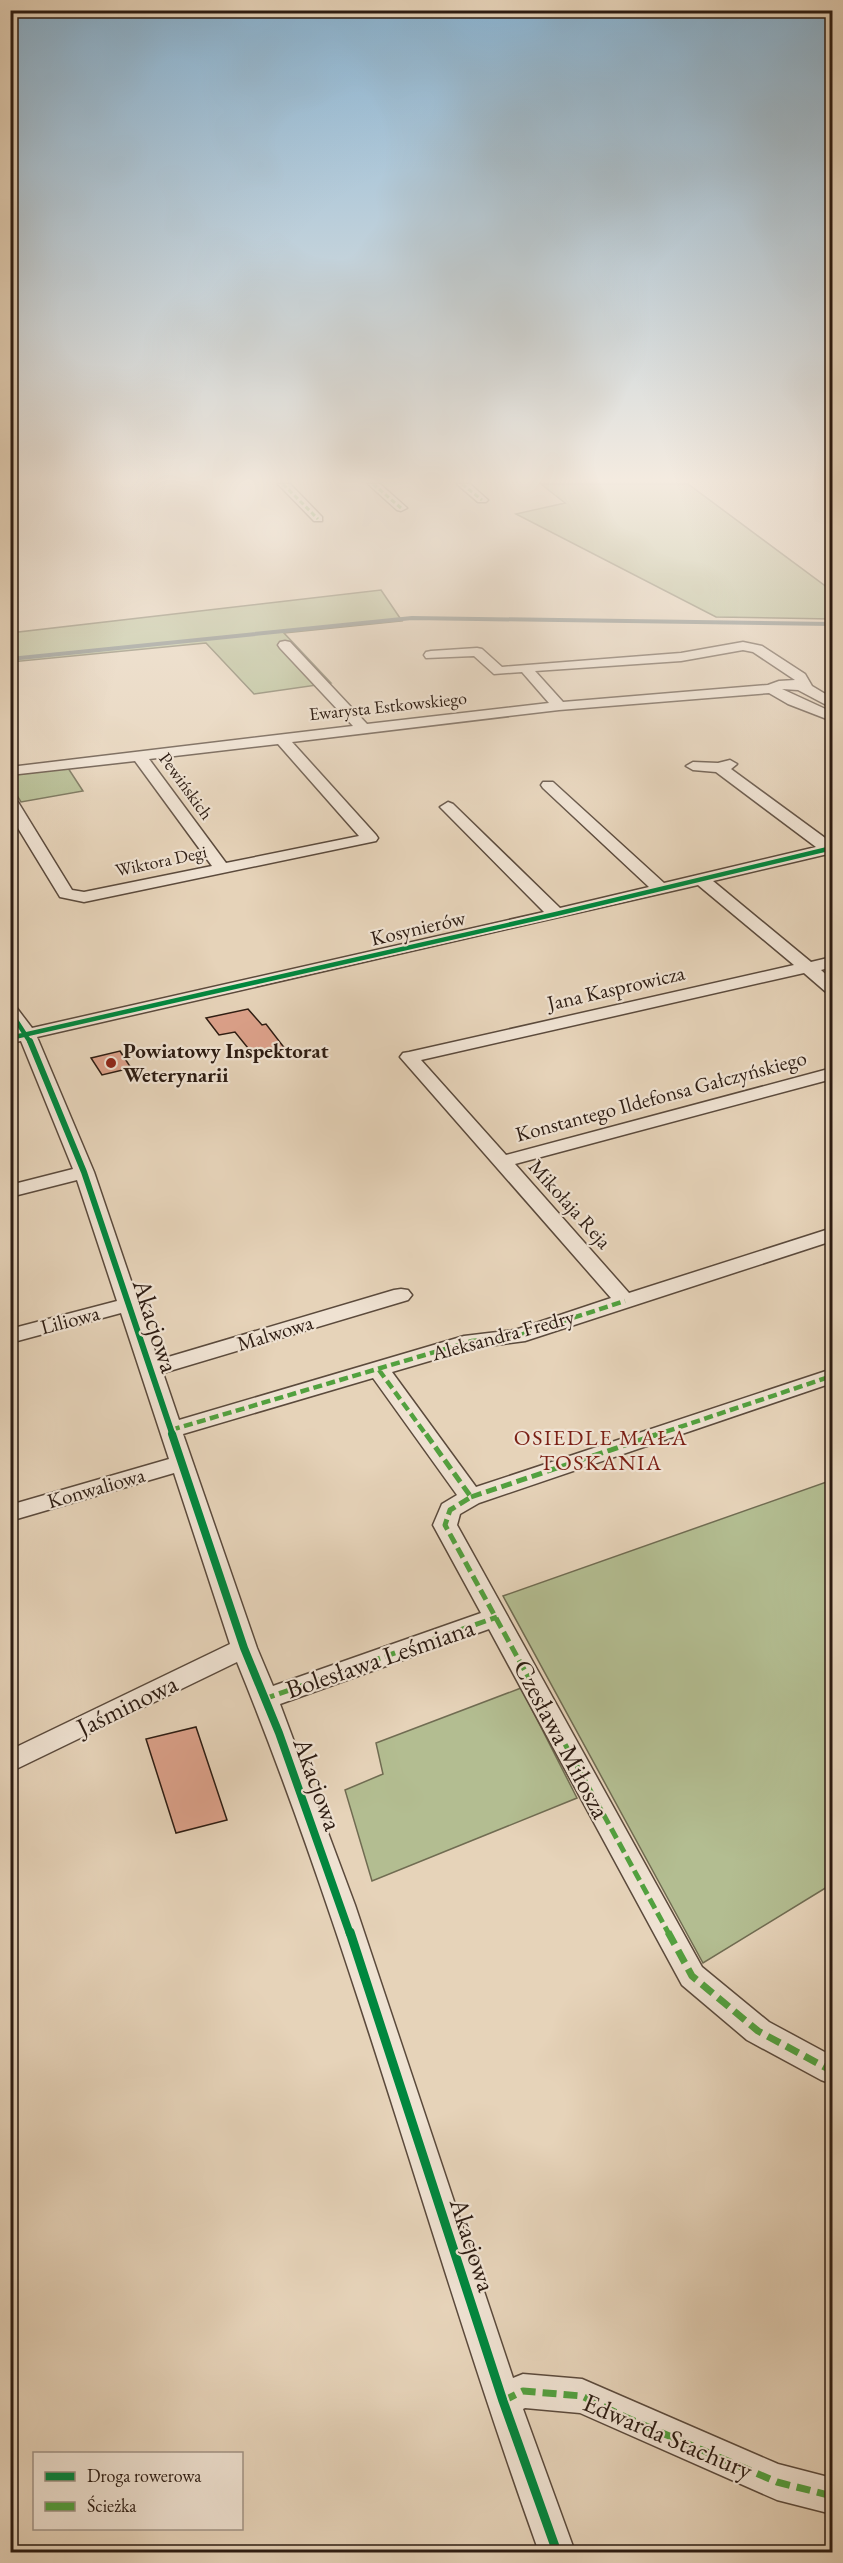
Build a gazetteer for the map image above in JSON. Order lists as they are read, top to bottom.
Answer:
{
  "streets": {
    "street": [
      "Ewarysta Estkowskiego",
      "Pewińskich",
      "Wiktora Degi",
      "Kosynierów",
      "Jana Kasprowicza",
      "Konstantego Ildefonsa Gałczyńskiego",
      "Mikołaja Reja",
      "Liliowa",
      "Akacjowa",
      "Malwowa",
      "Aleksandra Fredry",
      "Konwaliowa",
      "Bolesława Leśmiana",
      "Jaśminowa",
      "Czesława Miłosza",
      "Edwarda Stachury"
    ]
  },
  "crossings": [
    ["Ewarysta Estkowskiego", "Pewińskich"],
    ["Ewarysta Estkowskiego", "Wiktora Degi"],
    ["Pewińskich", "Wiktora Degi"],
    ["Kosynierów", "Akacjowa"],
    ["Jana Kasprowicza", "Mikołaja Reja"],
    ["Konstantego Ildefonsa Gałczyńskiego", "Mikołaja Reja"],
    ["Mikołaja Reja", "Aleksandra Fredry"],
    ["Liliowa", "Akacjowa"],
    ["Akacjowa", "Malwowa"],
    ["Akacjowa", "Aleksandra Fredry"],
    ["Akacjowa", "Konwaliowa"],
    ["Akacjowa", "Bolesława Leśmiana"],
    ["Akacjowa", "Jaśminowa"],
    ["Akacjowa", "Edwarda Stachury"],
    ["Bolesława Leśmiana", "Czesława Miłosza"]
  ],
  "districts": ["OSIEDLE MAŁA TOSKANIA"],
  "places": ["Powiatowy Inspektorat Weterynarii"],
  "legend": ["Droga rowerowa", "Ścieżka"]
}
